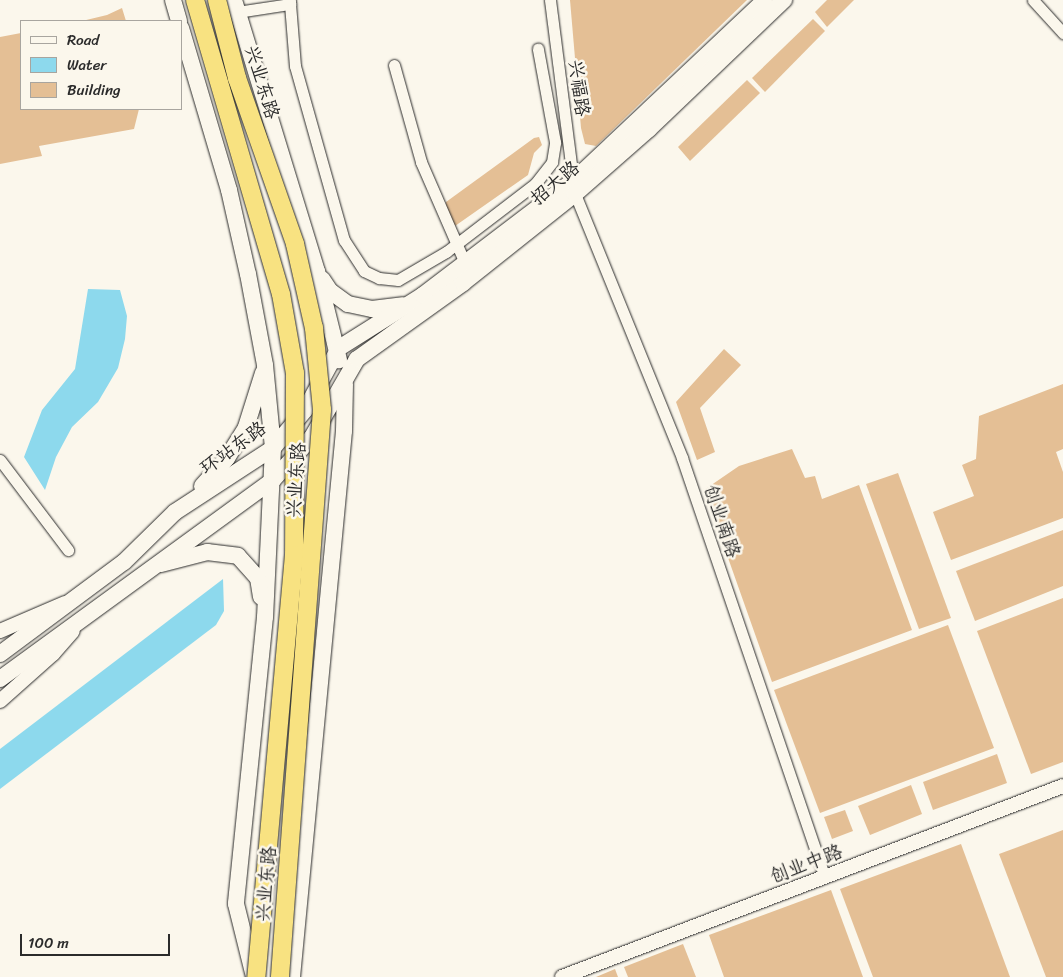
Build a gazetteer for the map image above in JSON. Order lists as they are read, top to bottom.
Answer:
{
  "streets": {
    "main road": ["兴业东路", "招大路", "环站东路"],
    "street": ["兴福路", "创业南路", "创业中路"]
  },
  "crossings": [
    ["兴业东路", "环站东路"],
    ["兴福路", "招大路"],
    ["兴福路", "创业南路"],
    ["招大路", "环站东路"],
    ["招大路", "创业南路"],
    ["创业南路", "创业中路"]
  ],
  "legend": ["Road", "Water", "Building"],
  "scale_bar": "100 m"
}
